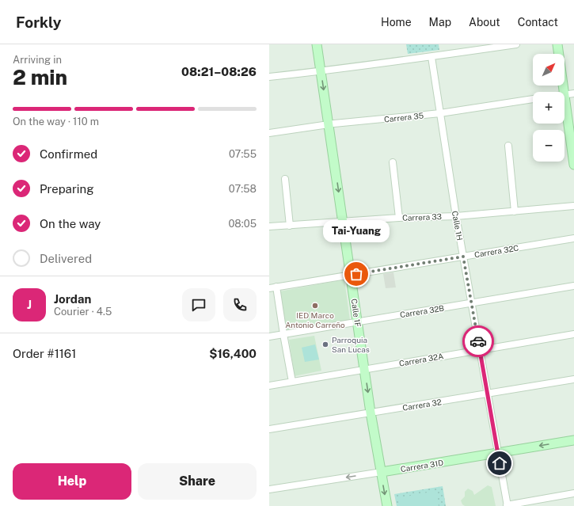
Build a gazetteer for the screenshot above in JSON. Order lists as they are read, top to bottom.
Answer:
{
  "streets": {
    "street": [
      "Carrera 35",
      "Carrera 33",
      "Calle 1H",
      "Carrera 32C",
      "Carrera 32B",
      "Calle 1F",
      "Carrera 32A",
      "Carrera 32",
      "Carrera 31D"
    ]
  },
  "crossings": [
    ["Carrera 35", "Calle 1H"],
    ["Carrera 35", "Calle 1F"],
    ["Carrera 33", "Calle 1H"],
    ["Carrera 33", "Calle 1F"],
    ["Calle 1H", "Carrera 32C"],
    ["Calle 1H", "Carrera 32B"],
    ["Calle 1H", "Carrera 32A"],
    ["Calle 1H", "Carrera 32"],
    ["Calle 1H", "Carrera 31D"],
    ["Carrera 32C", "Calle 1F"],
    ["Carrera 32B", "Calle 1F"],
    ["Calle 1F", "Carrera 32A"],
    ["Calle 1F", "Carrera 32"],
    ["Calle 1F", "Carrera 31D"]
  ],
  "places": ["Tai-Yuang", "IED Marco Antonio Carreño", "Parroquia San Lucas"],
  "north": "top right",
  "page": {
    "header": "Forkly",
    "nav": [
      "Home",
      "Map",
      "About",
      "Contact"
    ],
    "heading": ["2 min", "Arriving in", "08:21–08:26"],
    "panel": [
      "Jordan",
      "Courier · 4.5",
      "Order #1161",
      "$16,400"
    ],
    "map_buttons": ["+", "−"],
    "bar": "On the way · 110 m",
    "list": [
      ["Confirmed", "07:55"],
      ["Preparing", "07:58"],
      ["On the way", "08:05"],
      "Delivered"
    ],
    "bubble": "Tai-Yuang",
    "round": "J",
    "buttons": ["Help", "Share"]
  }
}
